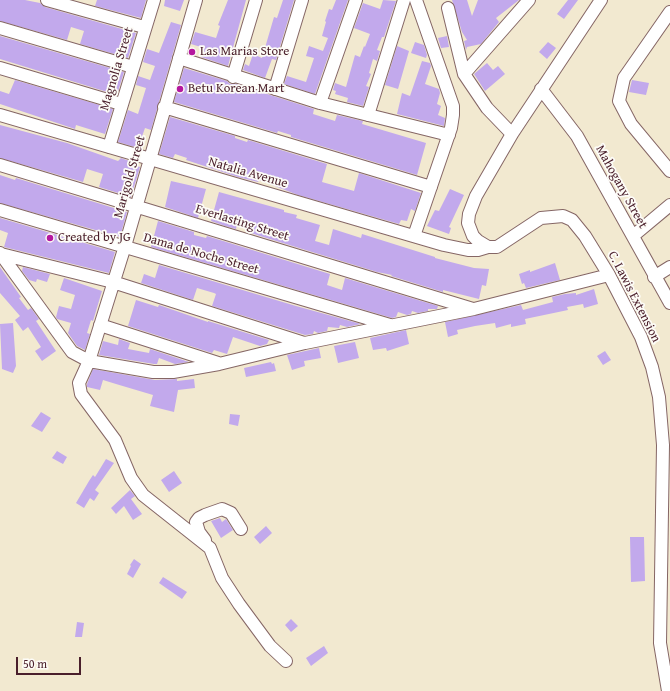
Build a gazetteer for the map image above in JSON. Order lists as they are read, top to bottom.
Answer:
{
  "streets": {
    "street": [
      "Magnolia Street",
      "Natalia Avenue",
      "Marigold Street",
      "Mahogany Street",
      "Everlasting Street",
      "Dama de Noche Street",
      "C. Lawis Extension"
    ]
  },
  "crossings": [
    ["Magnolia Street", "Natalia Avenue"],
    ["Natalia Avenue", "Marigold Street"],
    ["Natalia Avenue", "C. Lawis Extension"],
    ["Marigold Street", "Everlasting Street"],
    ["Marigold Street", "Dama de Noche Street"]
  ],
  "places": ["Las Marias Store", "Betu Korean Mart", "Created by JG"],
  "scale_bar": "50 m"
}
